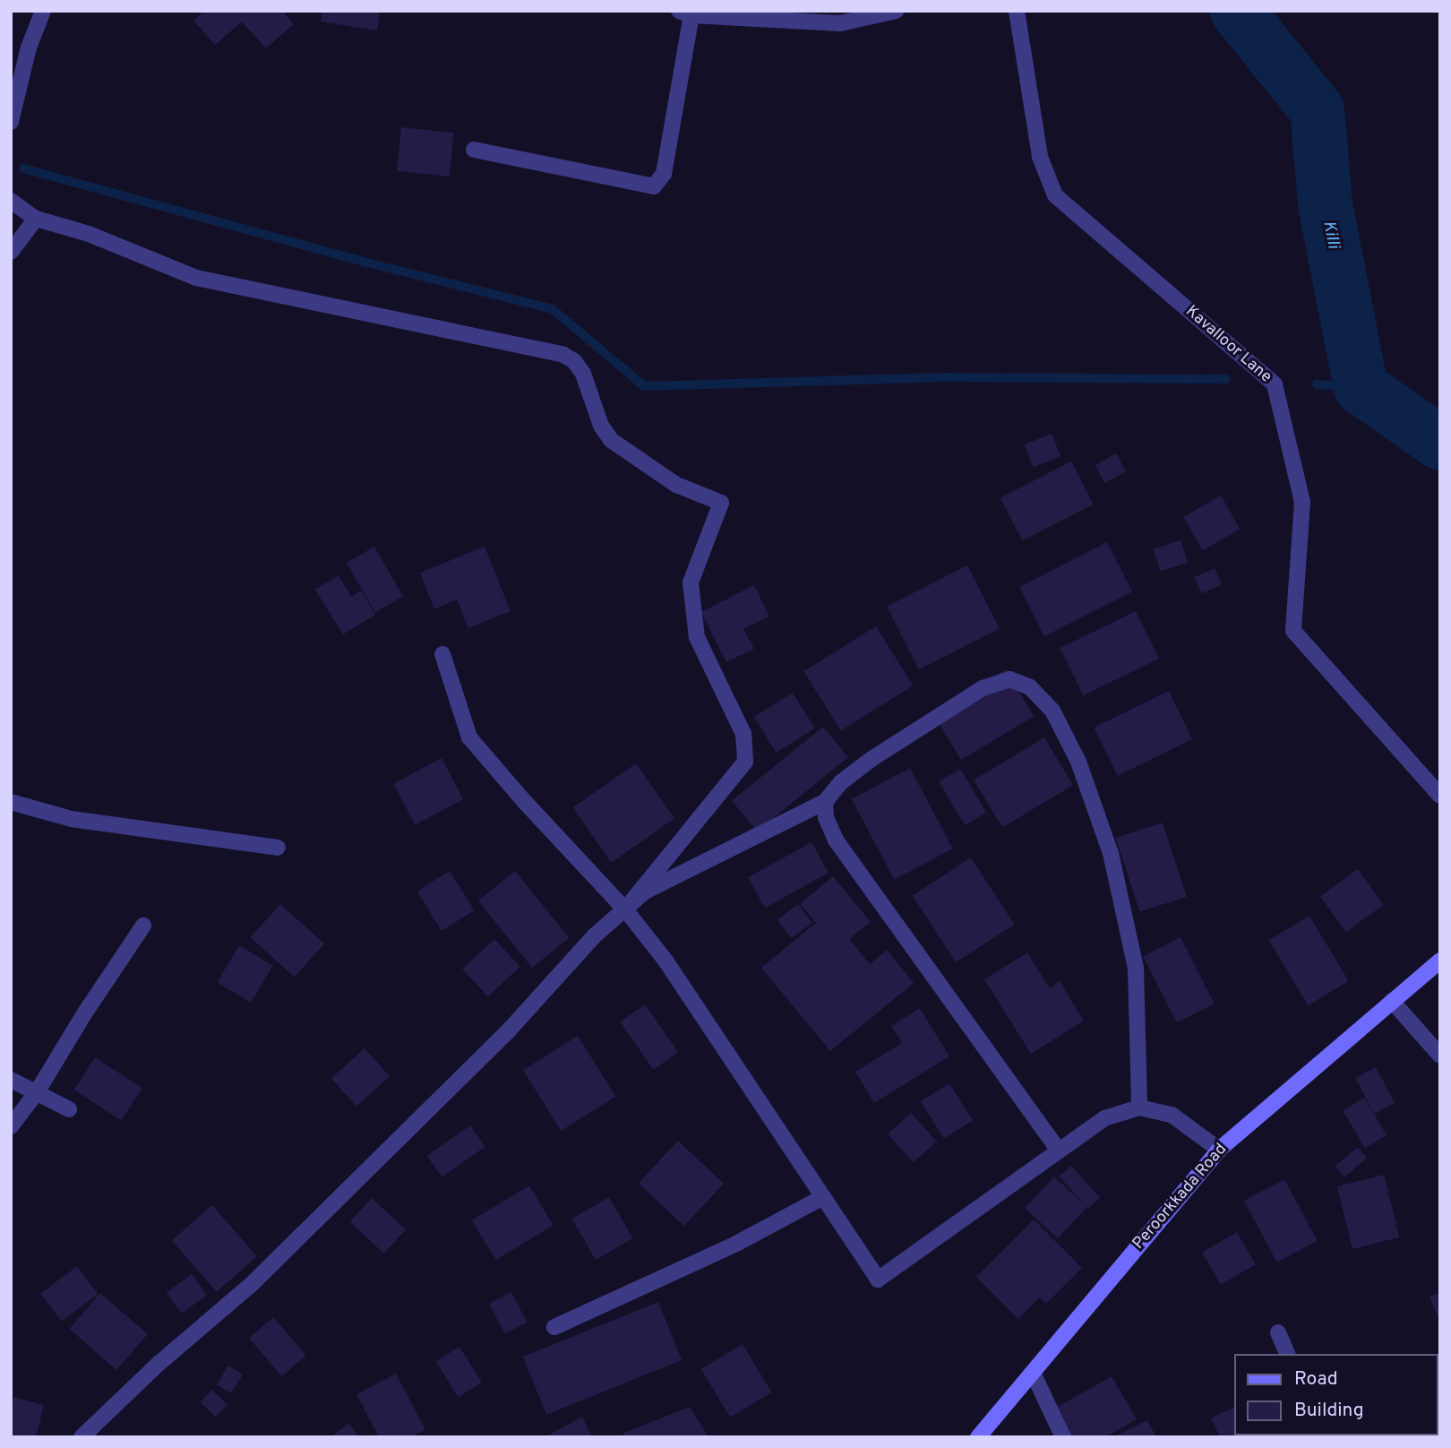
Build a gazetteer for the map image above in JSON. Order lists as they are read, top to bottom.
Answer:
{
  "streets": {
    "main road": ["Peroorkkada Road"],
    "street": ["Kavalloor Lane"]
  },
  "water": ["Killi"],
  "legend": ["Road", "Building"]
}
